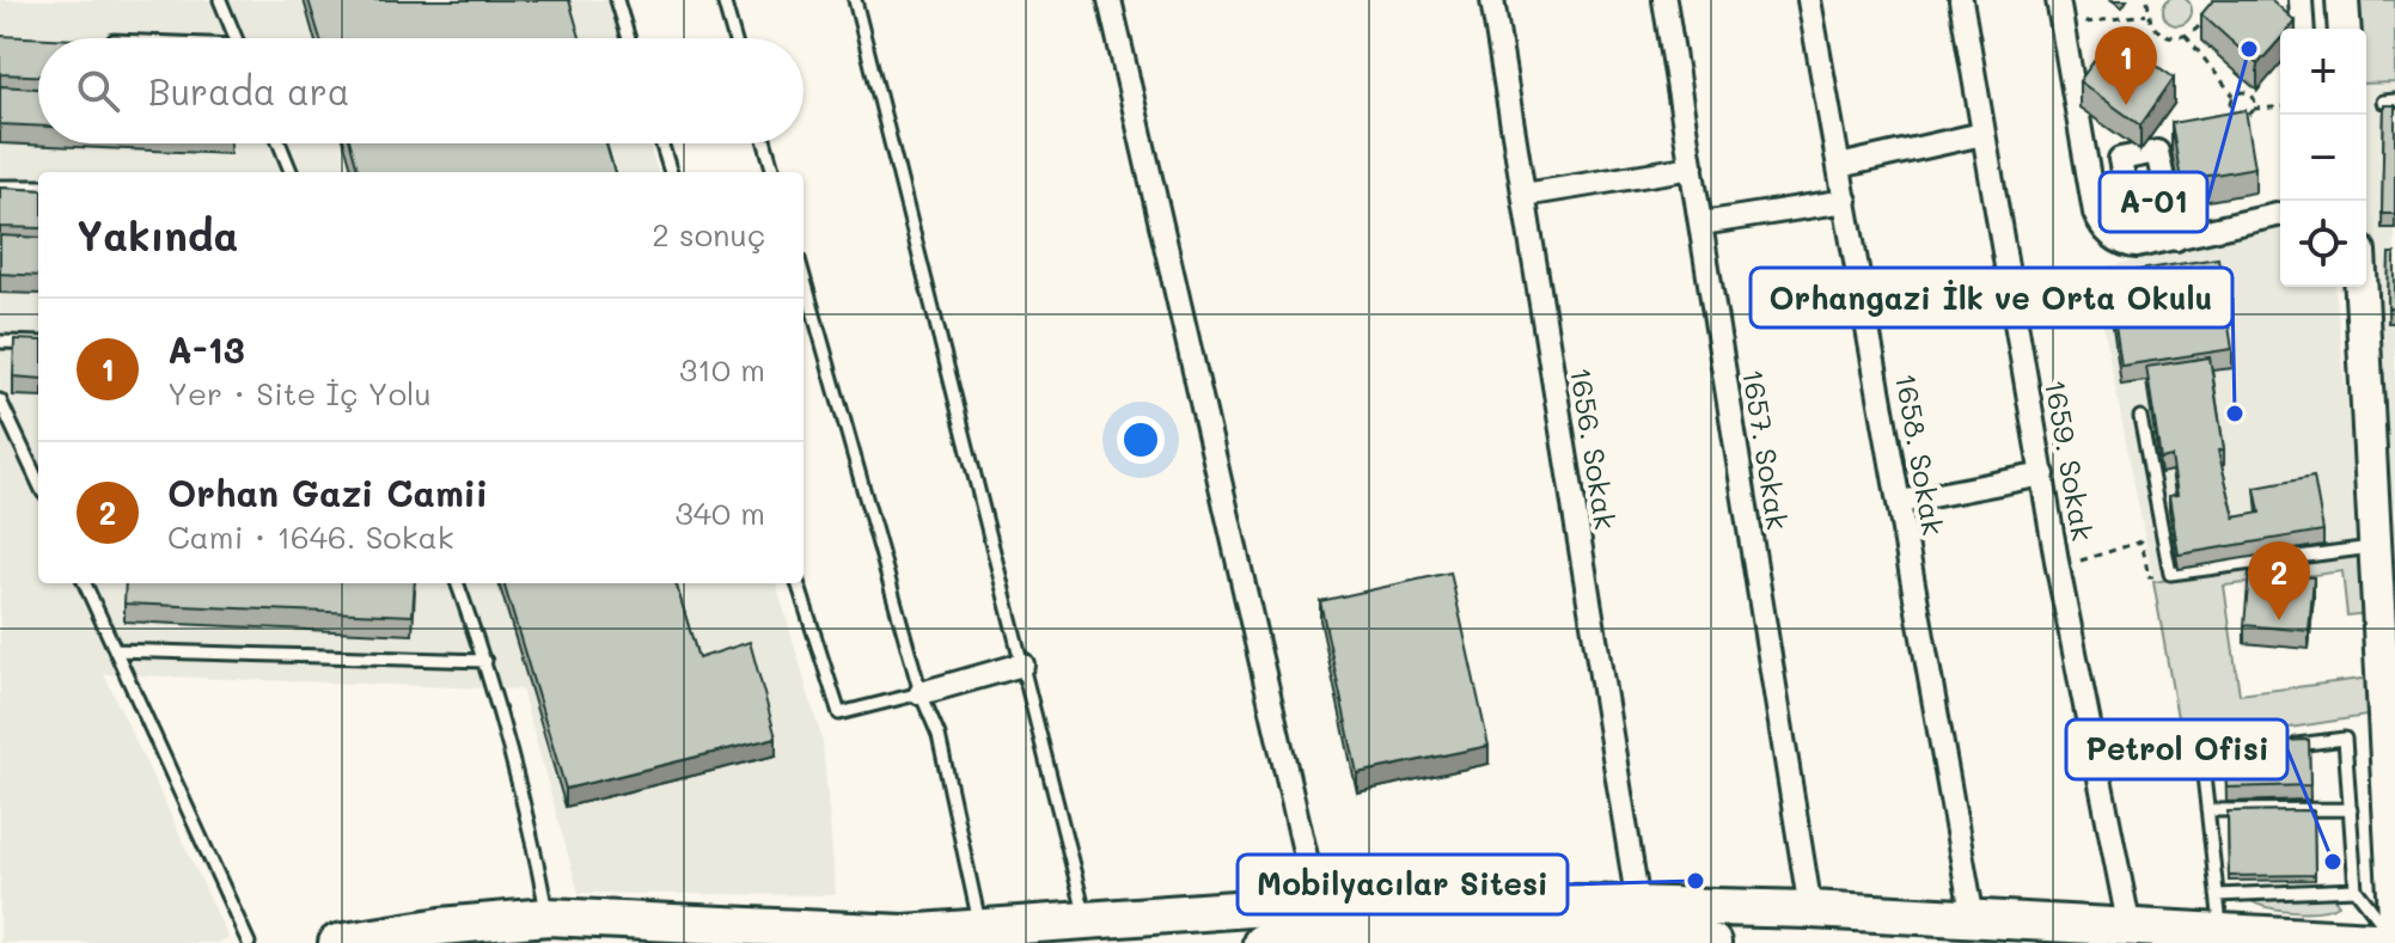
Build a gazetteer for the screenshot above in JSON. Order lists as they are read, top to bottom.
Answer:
{
  "streets": {
    "street": [
      "1656. Sokak",
      "1657. Sokak",
      "1658. Sokak",
      "1659. Sokak"
    ]
  },
  "places": [
    "A-01",
    "Orhangazi İlk ve Orta Okulu",
    "Petrol Ofisi",
    "Mobilyacılar Sitesi"
  ],
  "page": {
    "pins": ["1", "2"],
    "map_buttons": ["+", "−"],
    "search": "Burada ara",
    "heading": ["Yakında", "2 sonuç"],
    "list": [
      {
        "mark": "1",
        "name": "A-13",
        "note": "Yer · Site İç Yolu",
        "value": "310 m"
      },
      {
        "mark": "2",
        "name": "Orhan Gazi Camii",
        "note": "Cami · 1646. Sokak",
        "value": "340 m"
      }
    ]
  }
}
